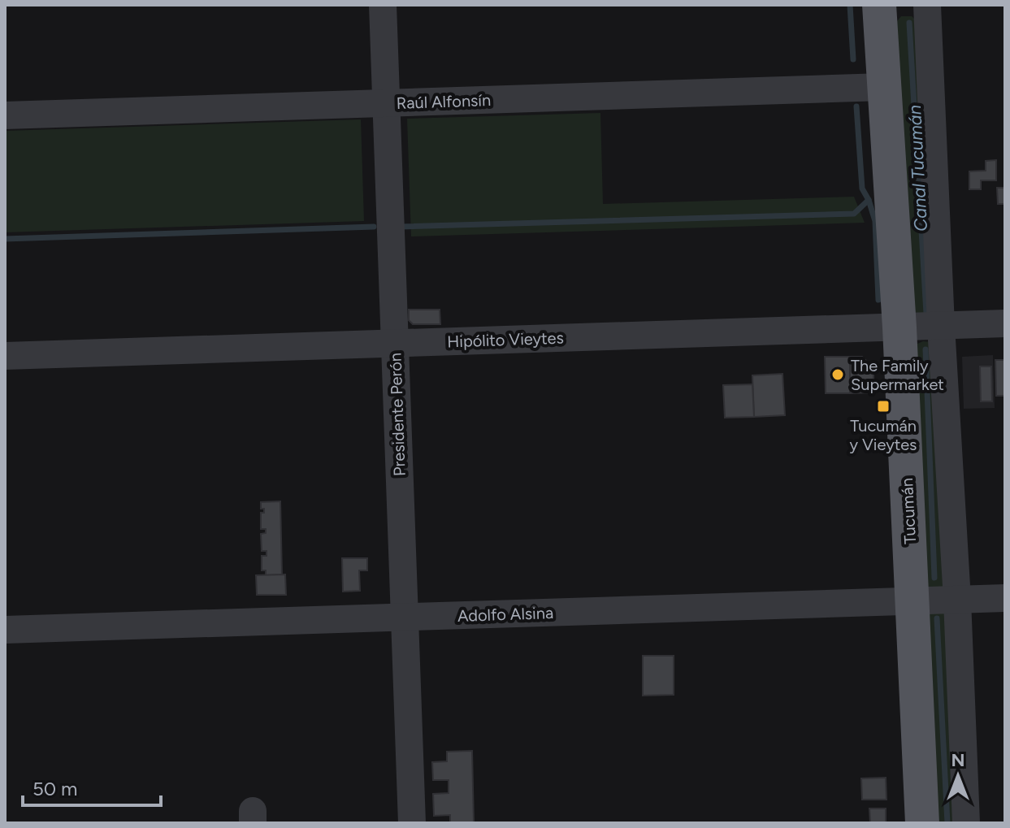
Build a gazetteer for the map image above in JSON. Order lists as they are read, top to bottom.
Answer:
{
  "streets": {
    "main road": ["Tucumán"],
    "street": [
      "Raúl Alfonsín",
      "Hipólito Vieytes",
      "Presidente Perón",
      "Adolfo Alsina"
    ]
  },
  "crossings": [
    ["Raúl Alfonsín", "Presidente Perón"],
    ["Raúl Alfonsín", "Tucumán"],
    ["Hipólito Vieytes", "Presidente Perón"],
    ["Hipólito Vieytes", "Tucumán"],
    ["Presidente Perón", "Adolfo Alsina"],
    ["Tucumán", "Adolfo Alsina"]
  ],
  "water": ["Canal Tucumán"],
  "places": {
    "other": ["The Family Supermarket"],
    "transit": ["Tucumán y Vieytes"]
  },
  "scale_bar": "50 m",
  "north": "top"
}
